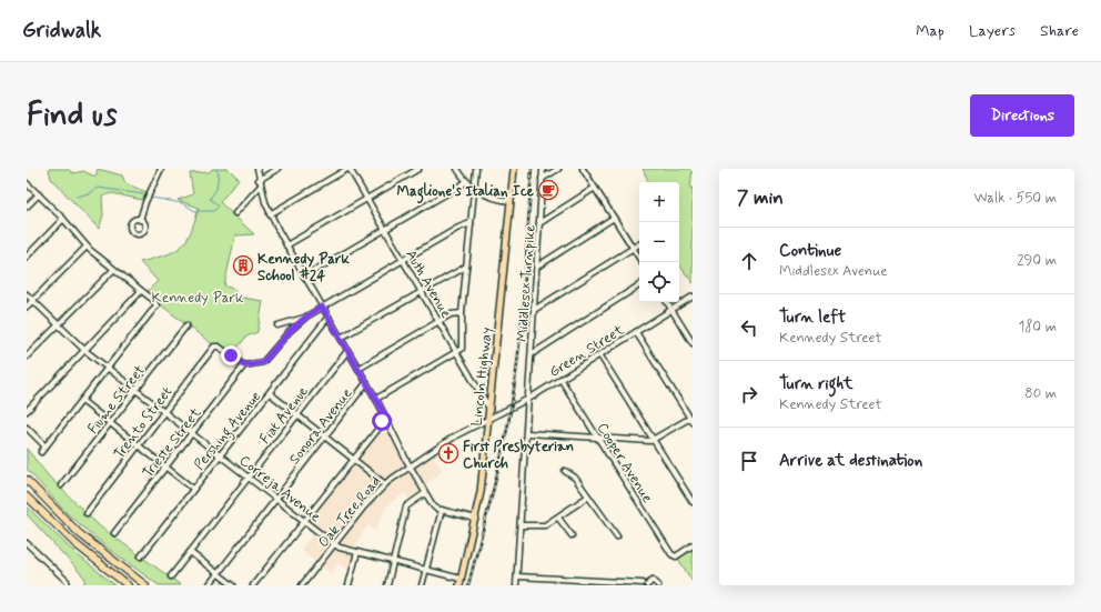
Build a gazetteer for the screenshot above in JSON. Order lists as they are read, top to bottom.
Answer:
{
  "streets": {
    "main road": ["Lincoln Highway"],
    "street": [
      "Auth Avenue",
      "Middlesex Turnpike",
      "Green Street",
      "Fiume Street",
      "Fiat Avenue",
      "Trento Street",
      "Sonora Avenue",
      "Pershing Avenue",
      "Trieste Street",
      "Cooper Avenue",
      "Correja Avenue",
      "Oak Tree Road"
    ]
  },
  "crossings": [
    ["Auth Avenue", "Lincoln Highway"],
    ["Middlesex Turnpike", "Green Street"],
    ["Green Street", "Lincoln Highway"],
    ["Green Street", "Cooper Avenue"],
    ["Green Street", "Oak Tree Road"],
    ["Lincoln Highway", "Correja Avenue"],
    ["Lincoln Highway", "Oak Tree Road"],
    ["Fiume Street", "Correja Avenue"],
    ["Fiat Avenue", "Correja Avenue"],
    ["Trento Street", "Trieste Street"],
    ["Trento Street", "Correja Avenue"],
    ["Sonora Avenue", "Correja Avenue"],
    ["Pershing Avenue", "Correja Avenue"],
    ["Trieste Street", "Correja Avenue"],
    ["Correja Avenue", "Oak Tree Road"]
  ],
  "parks": ["Kennedy Park"],
  "places": {
    "cafe": ["Maglione's Italian Ice"],
    "building": ["Kennedy Park School #24"],
    "church": ["First Presbyterian Church"]
  },
  "page": {
    "header": "Gridwalk",
    "nav": ["Map", "Layers", "Share"],
    "buttons": "Directions",
    "title": "Find us",
    "heading": ["7 min", "Walk · 550 m"],
    "map_buttons": ["+", "−"],
    "list": [
      ["Continue", "Middlesex Avenue", "290 m"],
      ["Turn left", "Kennedy Street", "180 m"],
      ["Turn right", "Kennedy Street", "80 m"],
      "Arrive at destination"
    ]
  }
}
